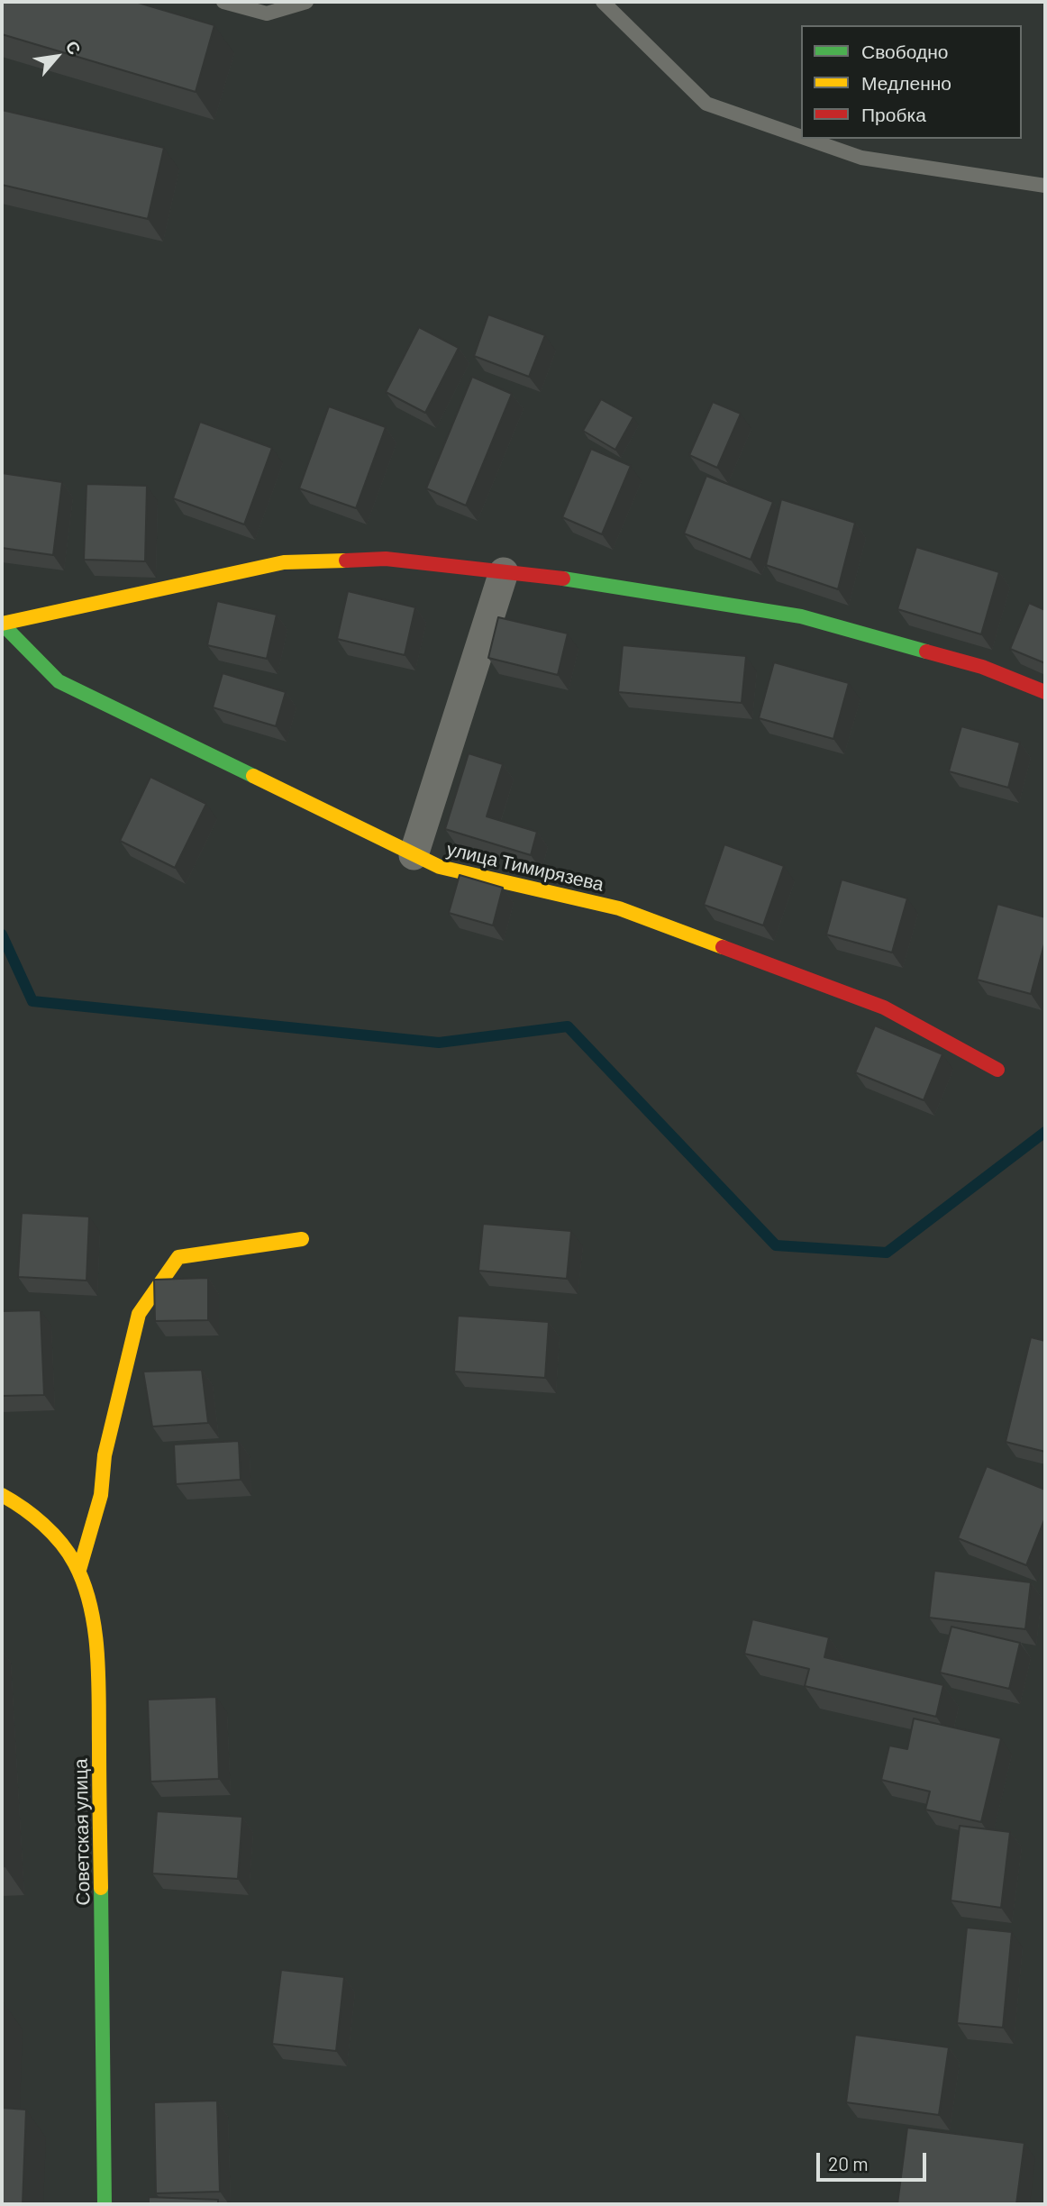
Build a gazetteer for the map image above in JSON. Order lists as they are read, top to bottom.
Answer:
{
  "streets": {
    "street": ["улица Тимирязева", "Советская улица"]
  },
  "legend": ["Свободно", "Медленно", "Пробка"],
  "scale_bar": "20 m",
  "north": "top right"
}
